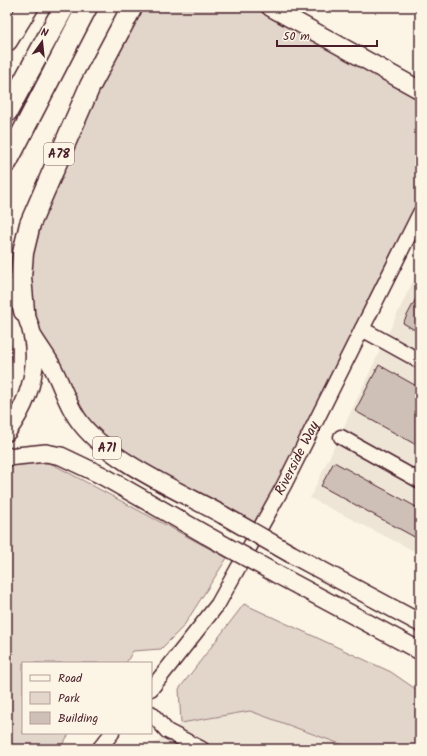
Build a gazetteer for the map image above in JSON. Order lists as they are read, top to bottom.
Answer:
{
  "streets": {
    "highway": ["A78"],
    "main road": ["A71"],
    "street": ["Riverside Way"]
  },
  "crossings": [
    ["A78", "A71"]
  ],
  "legend": ["Road", "Park", "Building"],
  "scale_bar": "50 m",
  "north": "top"
}
